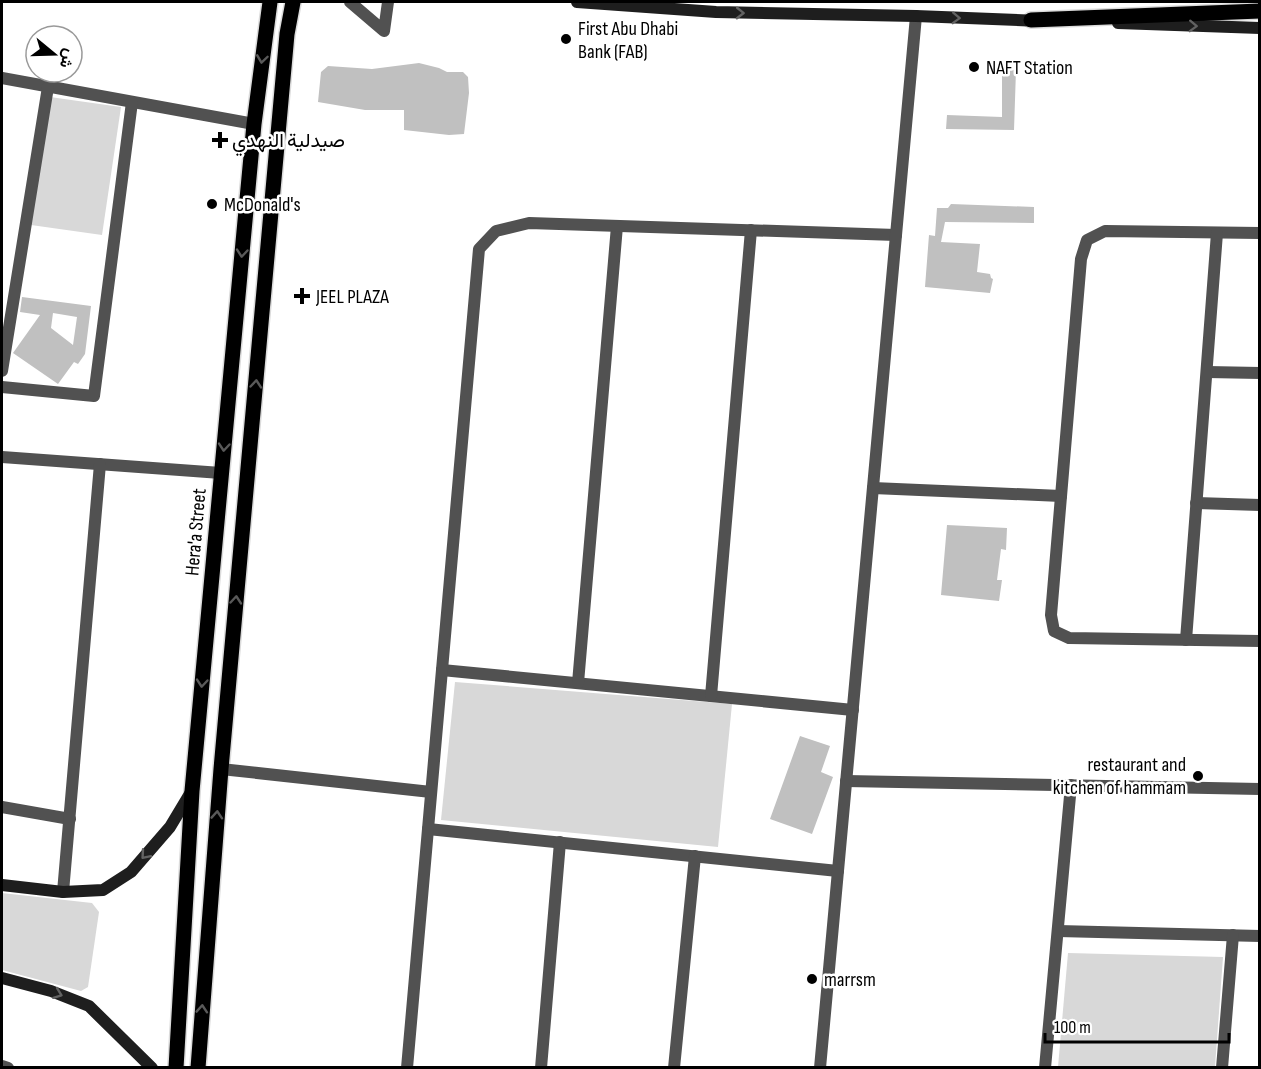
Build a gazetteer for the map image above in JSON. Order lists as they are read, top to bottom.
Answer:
{
  "streets": {
    "main road": ["Hera'a Street"]
  },
  "places": {
    "other": [
      "First Abu Dhabi Bank (FAB)",
      "NAFT Station",
      "McDonald's",
      "restaurant and kitchen of hammam",
      "marrsm"
    ],
    "health": ["صيدلية النهدي", "JEEL PLAZA"]
  },
  "scale_bar": "100 m",
  "north": "right"
}
